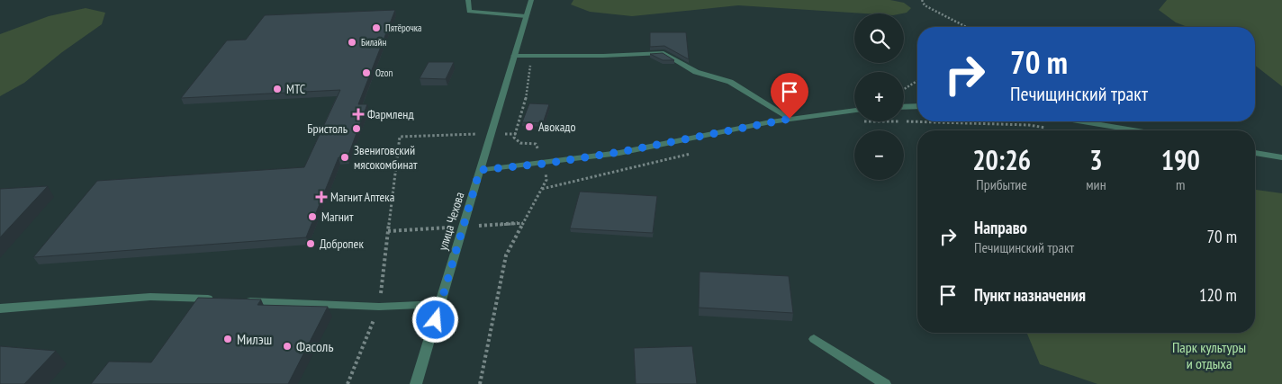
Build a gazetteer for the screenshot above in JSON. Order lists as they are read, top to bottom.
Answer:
{
  "streets": {
    "street": ["улица Чехова"]
  },
  "parks": ["Парк культуры и отдыха"],
  "places": {
    "other": [
      "Пятёрочка",
      "Билайн",
      "Ozon",
      "МТС",
      "Авокадо",
      "Бристоль",
      "Звениговский мясокомбинат",
      "Магнит",
      "Добропек",
      "Милэш",
      "Фасоль"
    ],
    "health": ["Фармленд", "Магнит Аптека"]
  },
  "page": {
    "map_buttons": ["+", "−"],
    "turn": ["70 m", "Печищинский тракт"],
    "eta": [
      "20:26",
      "Прибытие",
      "3",
      "мин",
      "190",
      "m"
    ],
    "list": [
      {
        "name": "Направо",
        "note": "Печищинский тракт",
        "value": "70 m"
      },
      {
        "name": "Пункт назначения",
        "value": "120 m"
      }
    ]
  }
}
